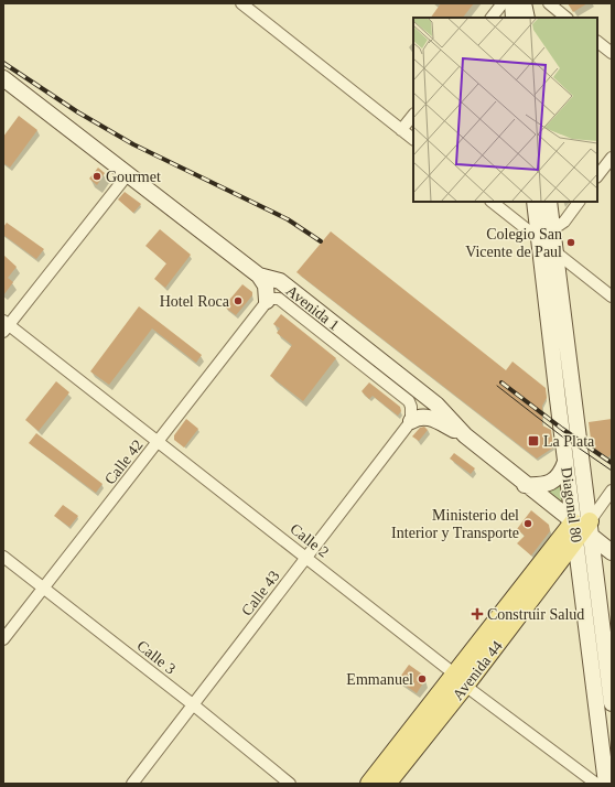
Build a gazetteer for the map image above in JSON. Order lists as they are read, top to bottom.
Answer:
{
  "streets": {
    "main road": ["Avenida 1", "Diagonal 80", "Avenida 44"],
    "street": [
      "Calle 42",
      "Calle 2",
      "Calle 43",
      "Calle 3"
    ]
  },
  "crossings": [
    ["Avenida 1", "Calle 42"],
    ["Avenida 1", "Diagonal 80"],
    ["Avenida 1", "Calle 43"],
    ["Avenida 1", "Avenida 44"],
    ["Calle 42", "Calle 2"],
    ["Calle 42", "Calle 3"],
    ["Diagonal 80", "Avenida 44"],
    ["Calle 2", "Calle 43"],
    ["Calle 2", "Avenida 44"],
    ["Calle 43", "Calle 3"]
  ],
  "places": {
    "other": [
      "Gourmet",
      "Colegio San Vicente de Paul",
      "Hotel Roca",
      "Ministerio del Interior y Transporte",
      "Emmanuel"
    ],
    "transit": ["La Plata"],
    "health": ["Construir Salud"]
  }
}
